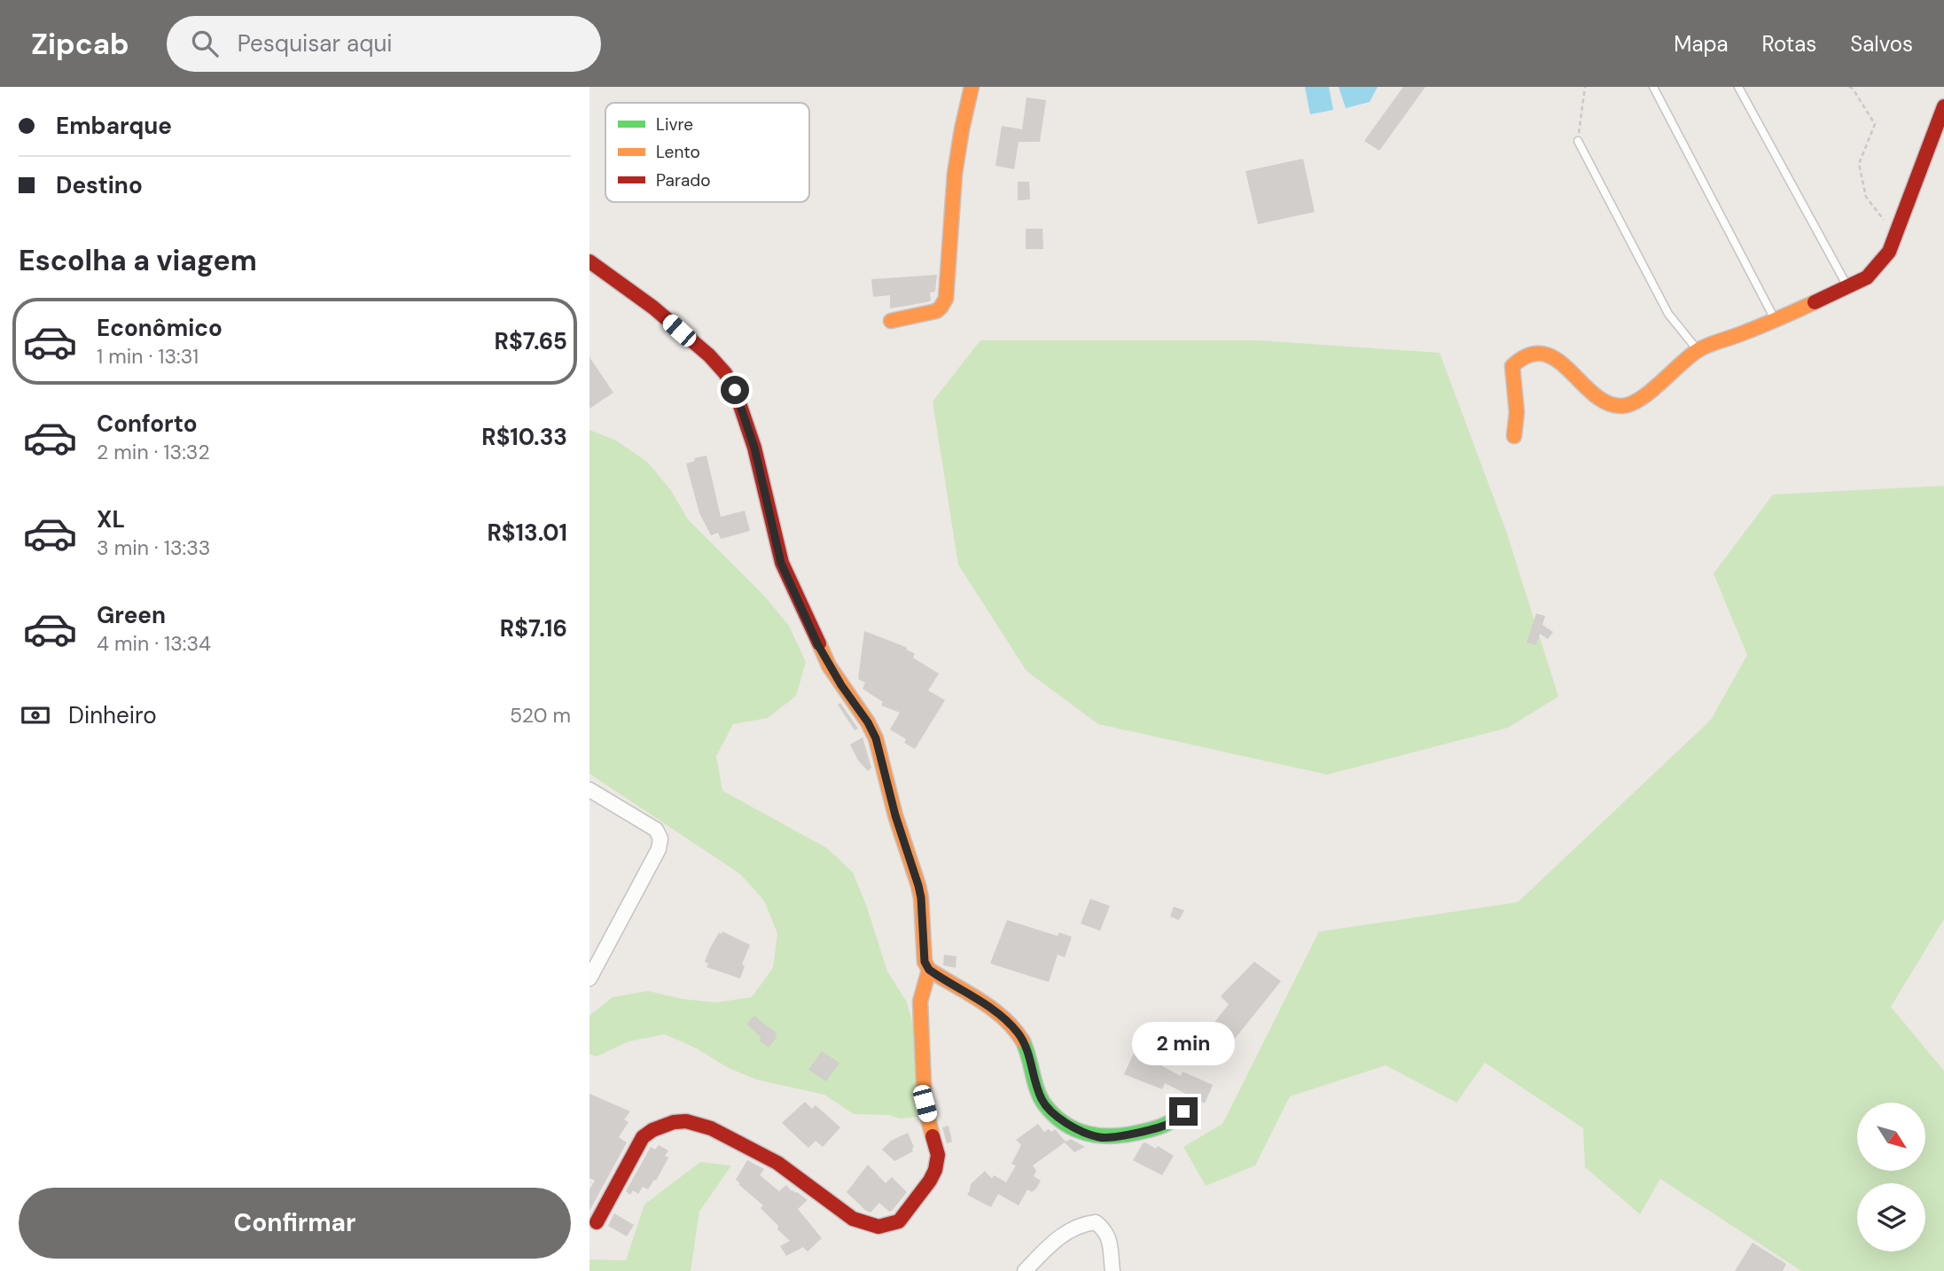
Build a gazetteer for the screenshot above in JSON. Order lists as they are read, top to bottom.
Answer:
{
  "legend": ["Livre", "Lento", "Parado"],
  "north": "bottom right",
  "page": {
    "header": "Zipcab",
    "search": "Pesquisar aqui",
    "nav": ["Mapa", "Rotas", "Salvos"],
    "banner": ["Embarque", "Destino"],
    "heading": "Escolha a viagem",
    "list": [
      {
        "name": "Econômico",
        "note": "1 min · 13:31",
        "value": "R$7.65"
      },
      {
        "name": "Conforto",
        "note": "2 min · 13:32",
        "value": "R$10.33"
      },
      {
        "name": "XL",
        "note": "3 min · 13:33",
        "value": "R$13.01"
      },
      {
        "name": "Green",
        "note": "4 min · 13:34",
        "value": "R$7.16"
      }
    ],
    "pay": ["Dinheiro", "520 m"],
    "bubble": "2 min",
    "buttons": "Confirmar"
  }
}
